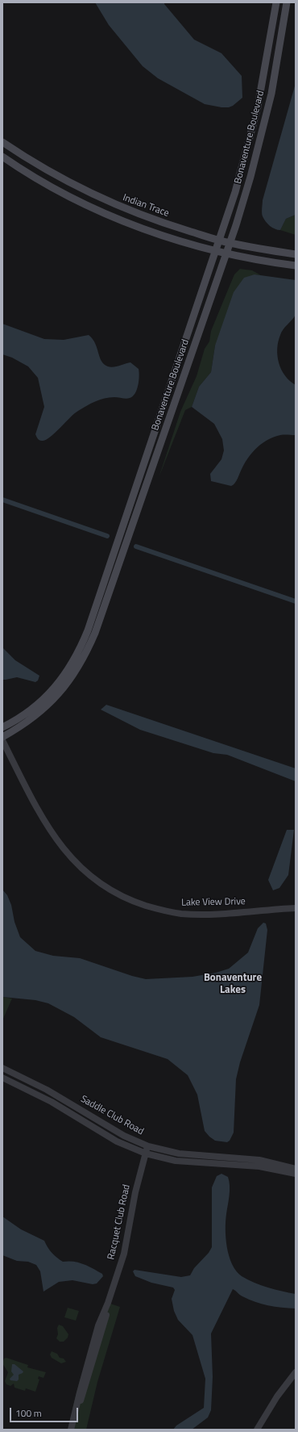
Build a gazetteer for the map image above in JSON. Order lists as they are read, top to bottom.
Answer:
{
  "streets": {
    "main road": ["Bonaventure Boulevard", "Indian Trace"],
    "street": ["Lake View Drive", "Saddle Club Road", "Racquet Club Road"]
  },
  "crossings": [
    ["Bonaventure Boulevard", "Indian Trace"],
    ["Saddle Club Road", "Racquet Club Road"]
  ],
  "districts": ["Bonaventure Lakes"],
  "scale_bar": "100 m"
}
